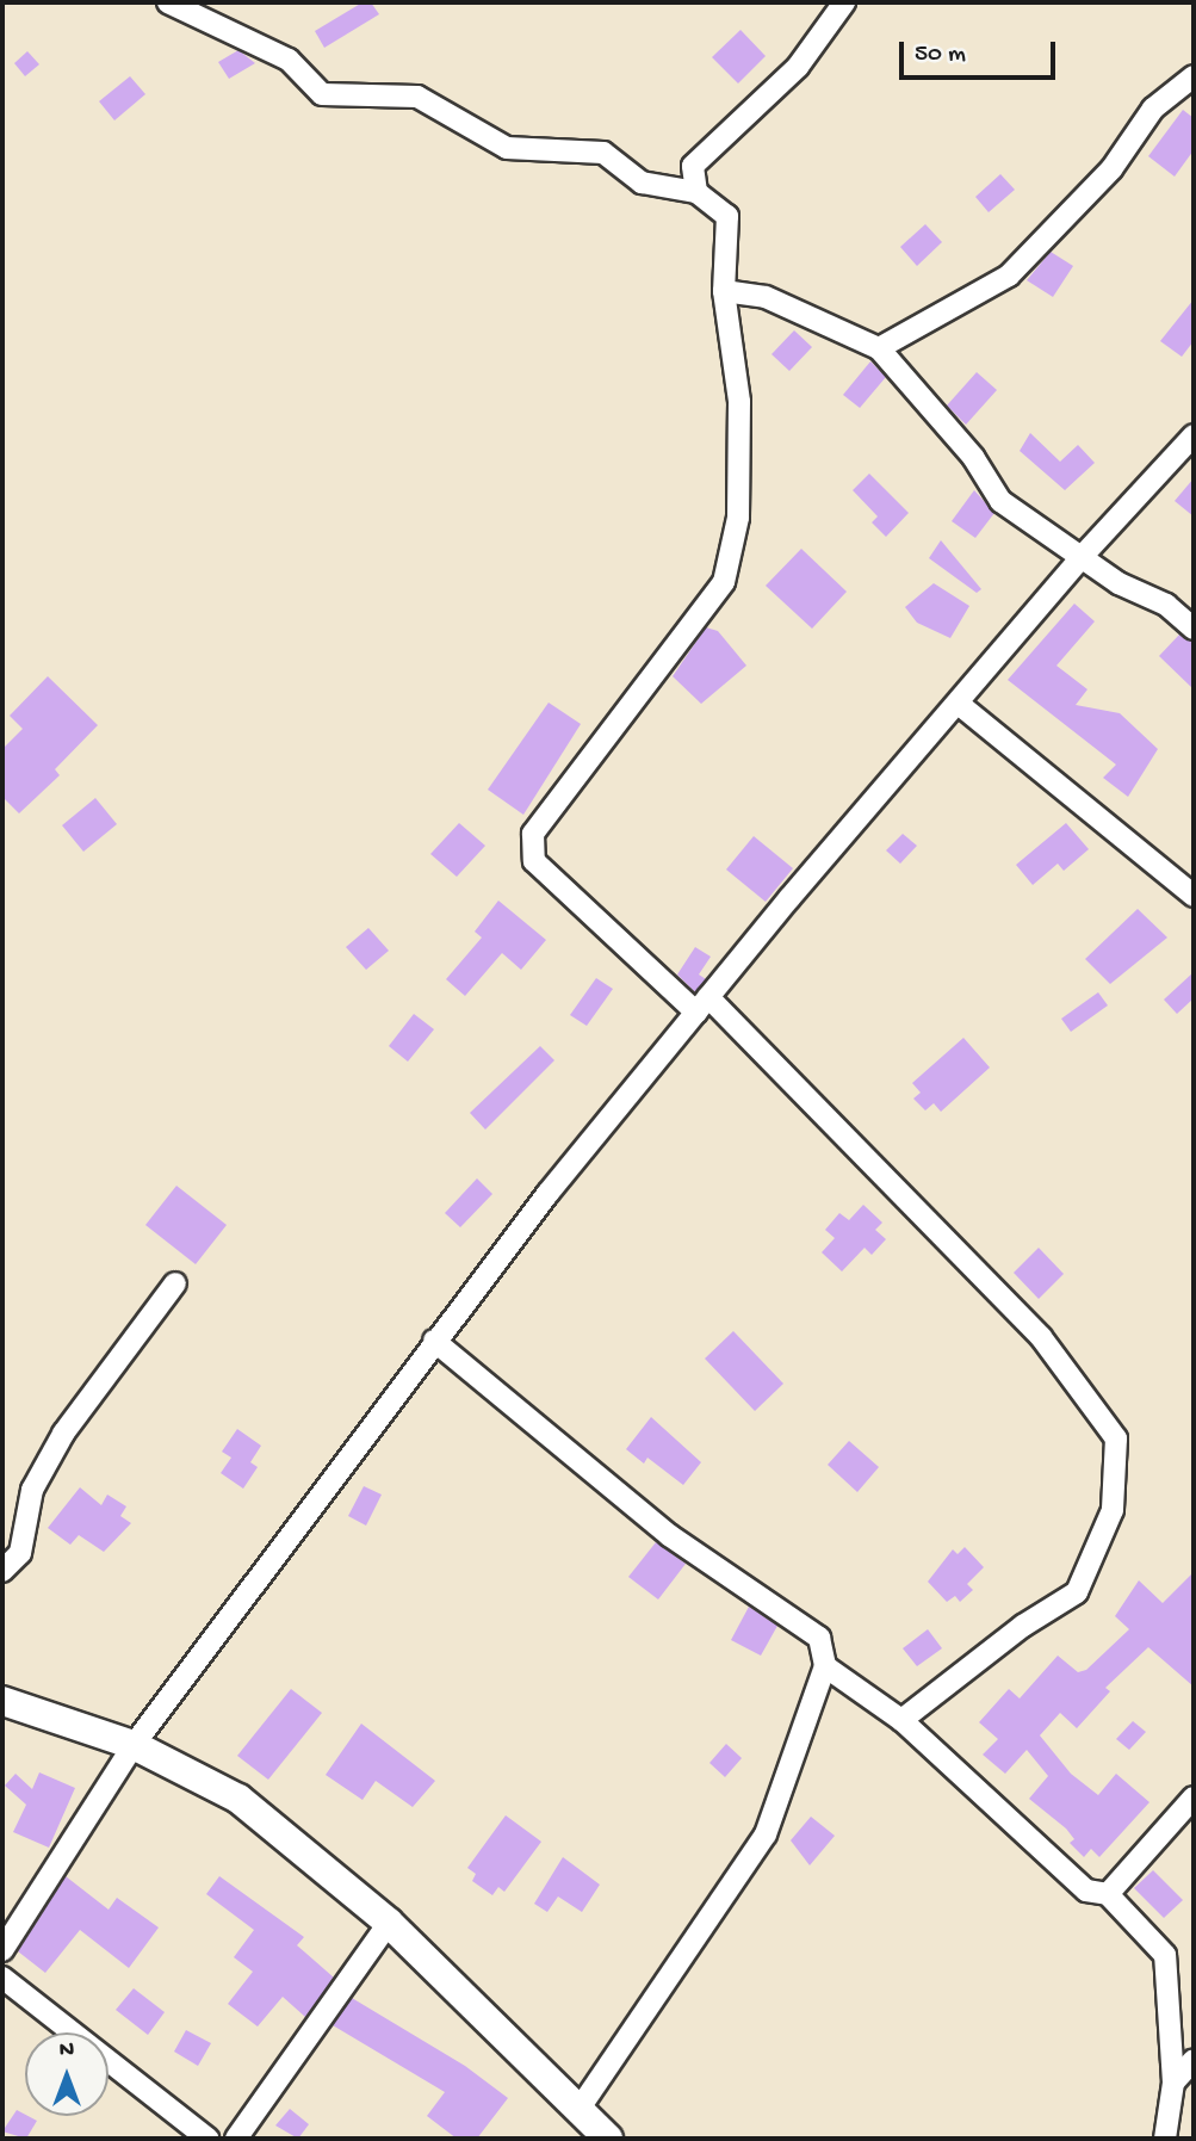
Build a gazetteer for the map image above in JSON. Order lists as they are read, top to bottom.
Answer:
{
  "scale_bar": "50 m",
  "north": "top"
}
